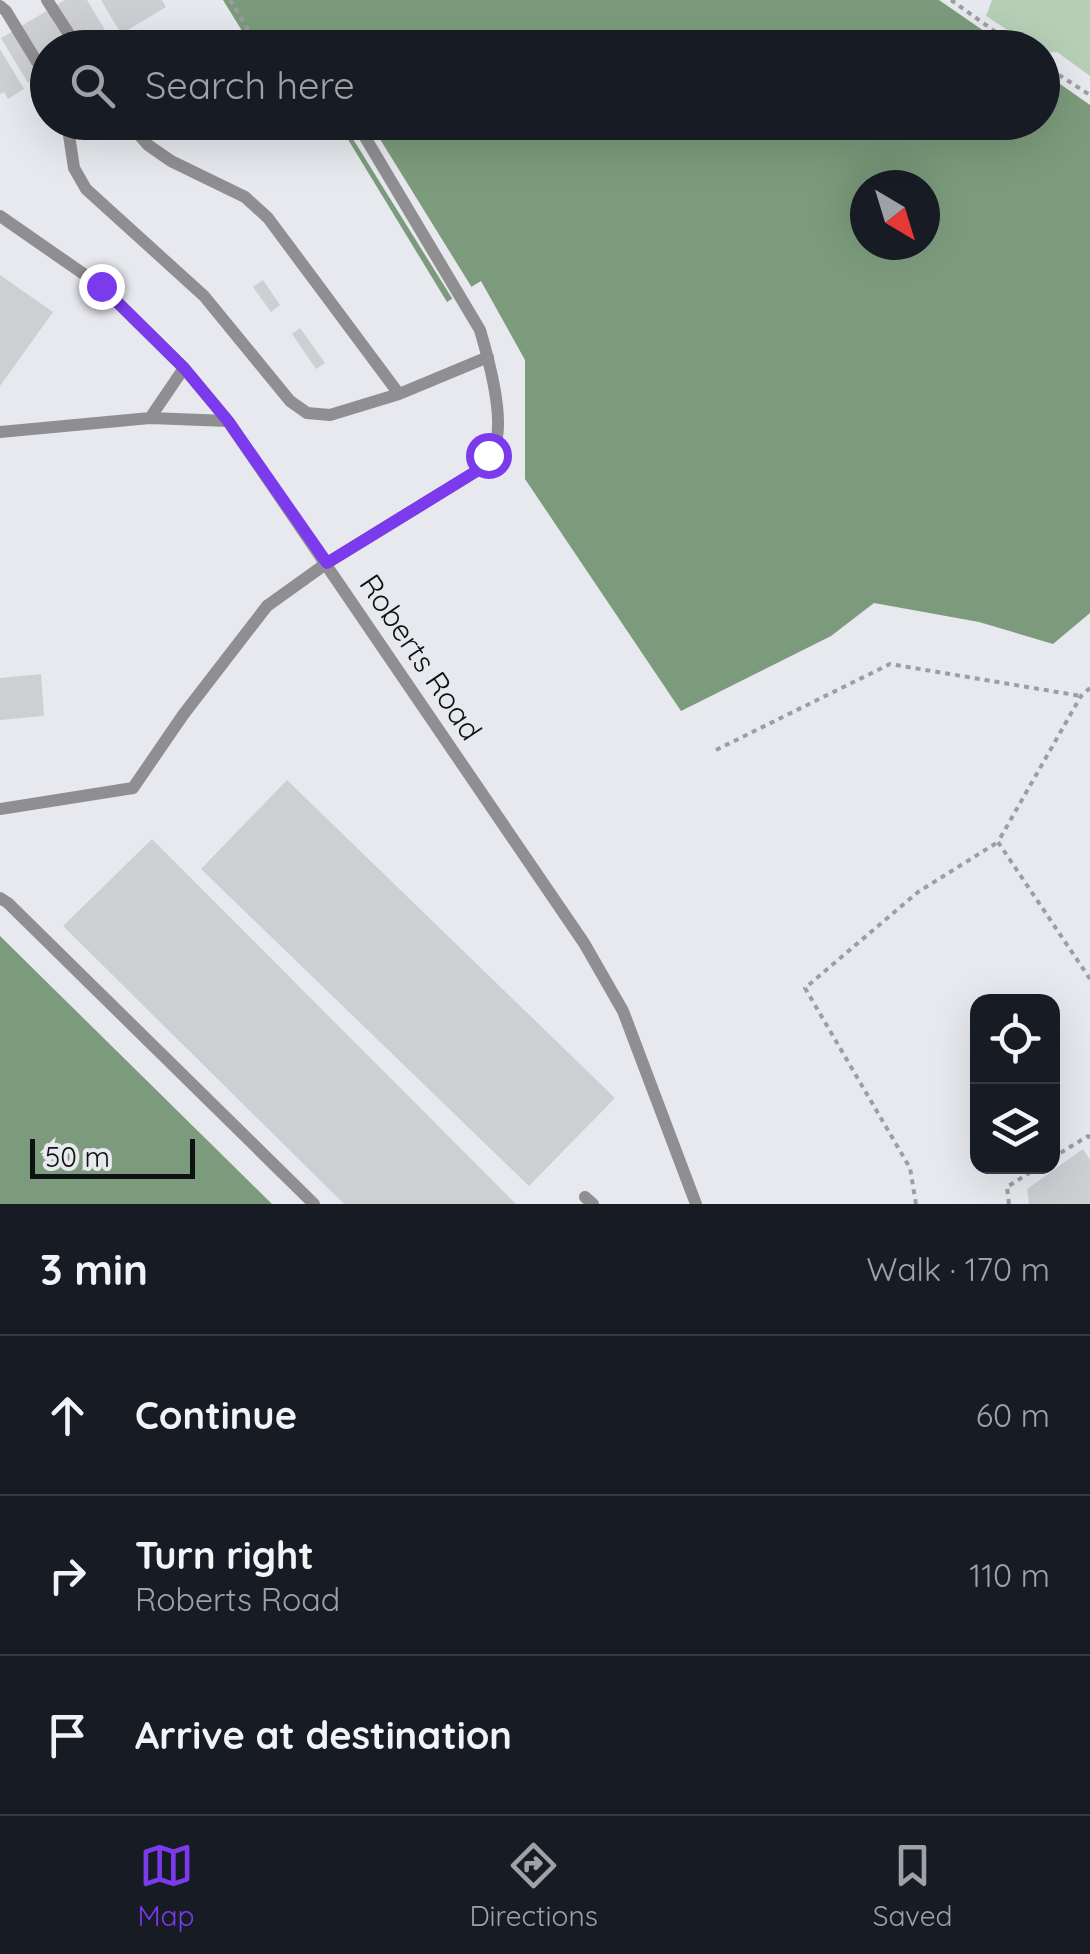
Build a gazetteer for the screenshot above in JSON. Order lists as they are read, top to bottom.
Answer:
{
  "streets": {
    "lane": ["Roberts Road"]
  },
  "scale_bar": "50 m",
  "north": "bottom right",
  "page": {
    "search": "Search here",
    "scale": "50 m",
    "heading": ["3 min", "Walk · 170 m"],
    "list": [
      ["Continue", "60 m"],
      ["Turn right", "Roberts Road", "110 m"],
      "Arrive at destination"
    ],
    "nav": ["Map", "Directions", "Saved"]
  }
}
